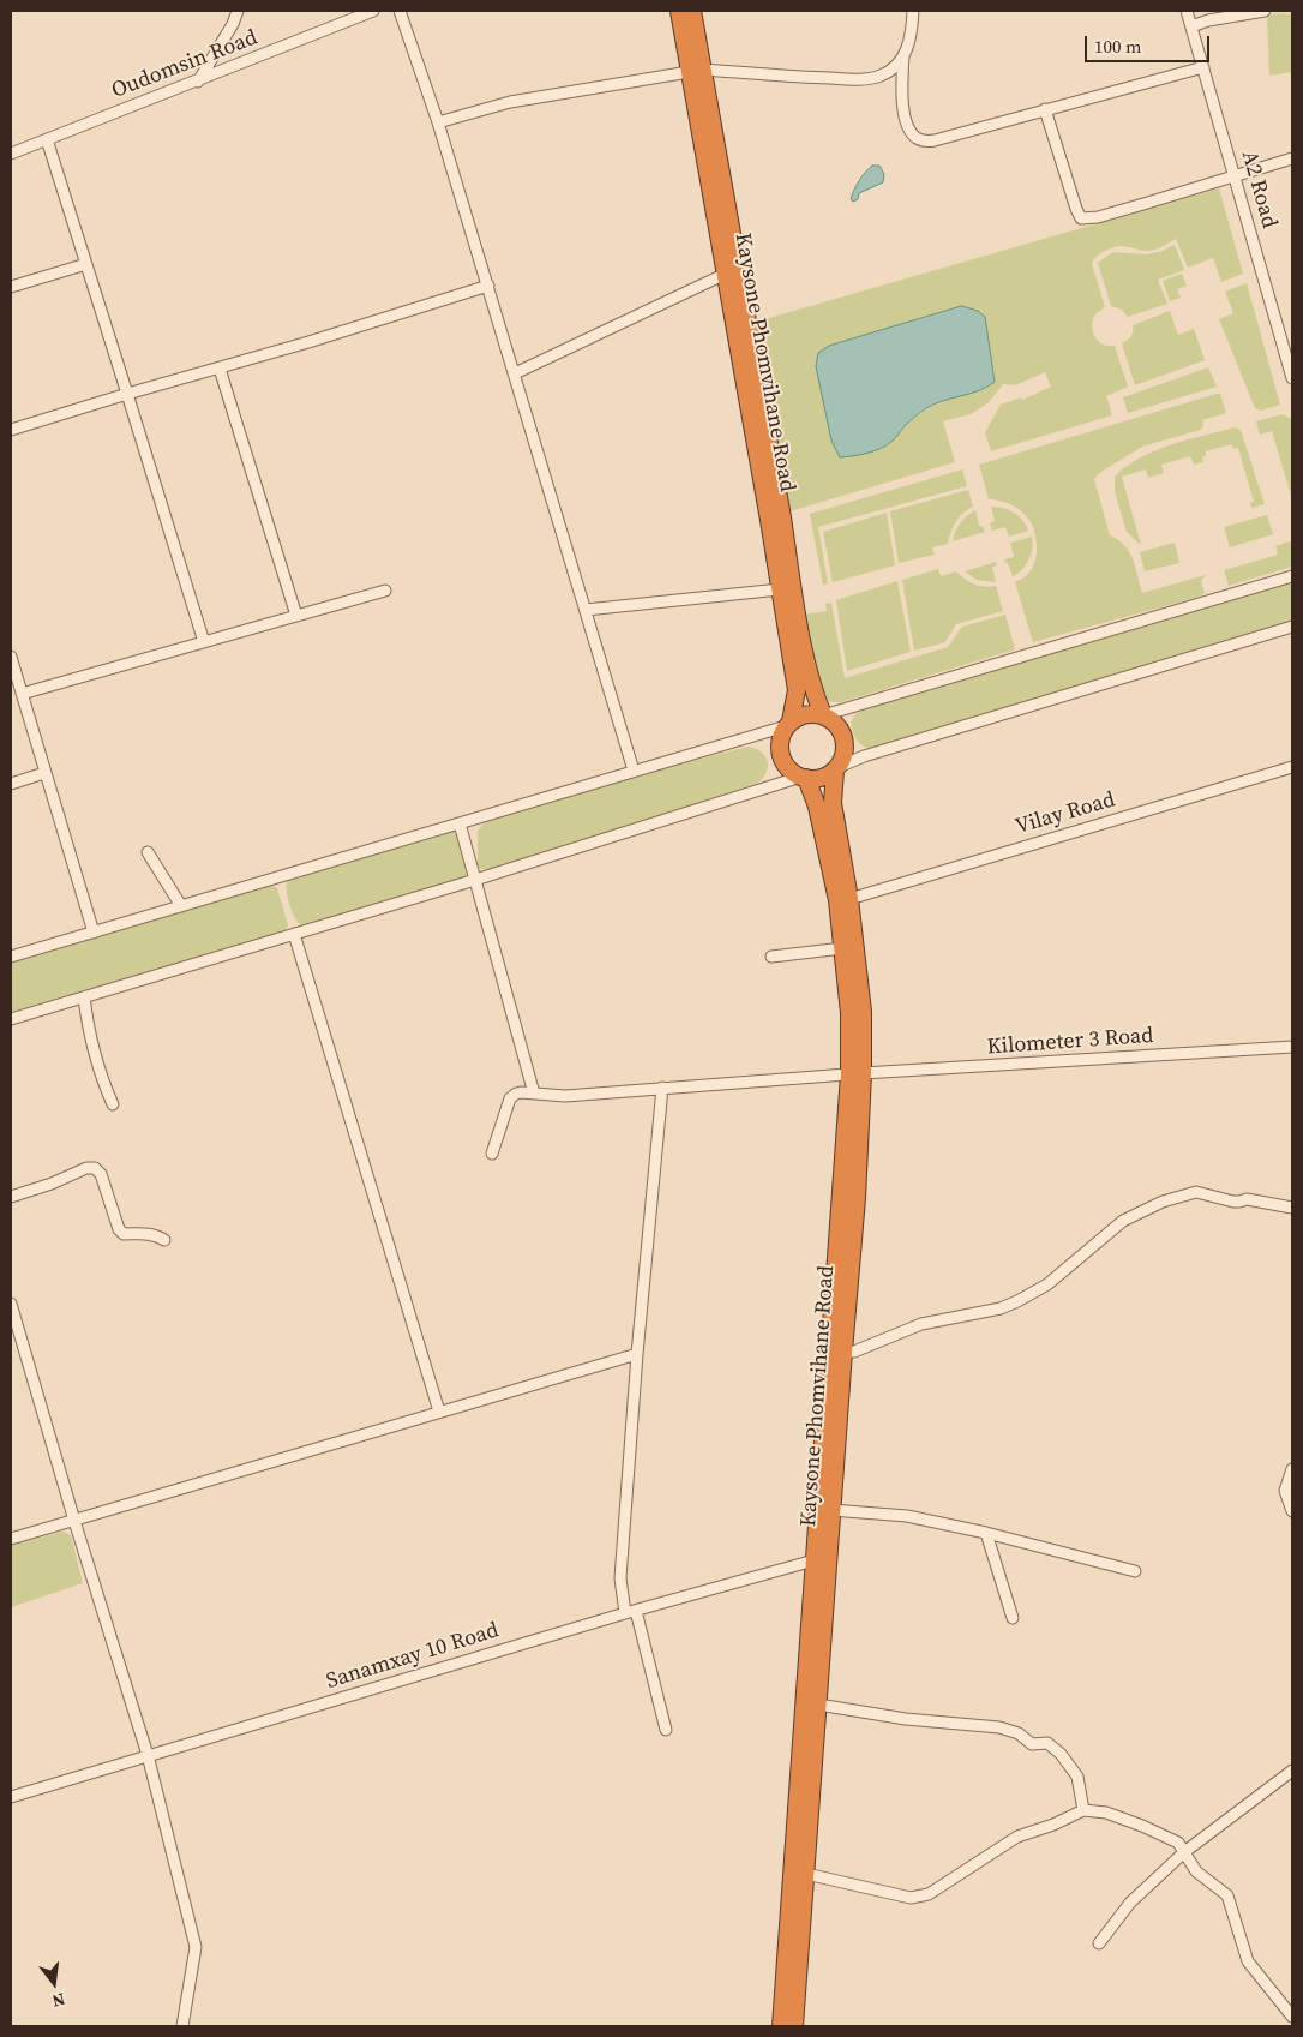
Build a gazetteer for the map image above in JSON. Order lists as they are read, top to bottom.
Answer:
{
  "streets": {
    "highway": ["Kaysone Phomvihane Road"],
    "street": [
      "Oudomsin Road",
      "A2 Road",
      "Vilay Road",
      "Kilometer 3 Road",
      "Sanamxay 10 Road"
    ]
  },
  "crossings": [
    ["Kaysone Phomvihane Road", "Vilay Road"],
    ["Kaysone Phomvihane Road", "Kilometer 3 Road"],
    ["Kaysone Phomvihane Road", "Sanamxay 10 Road"]
  ],
  "scale_bar": "100 m",
  "north": "bottom"
}
